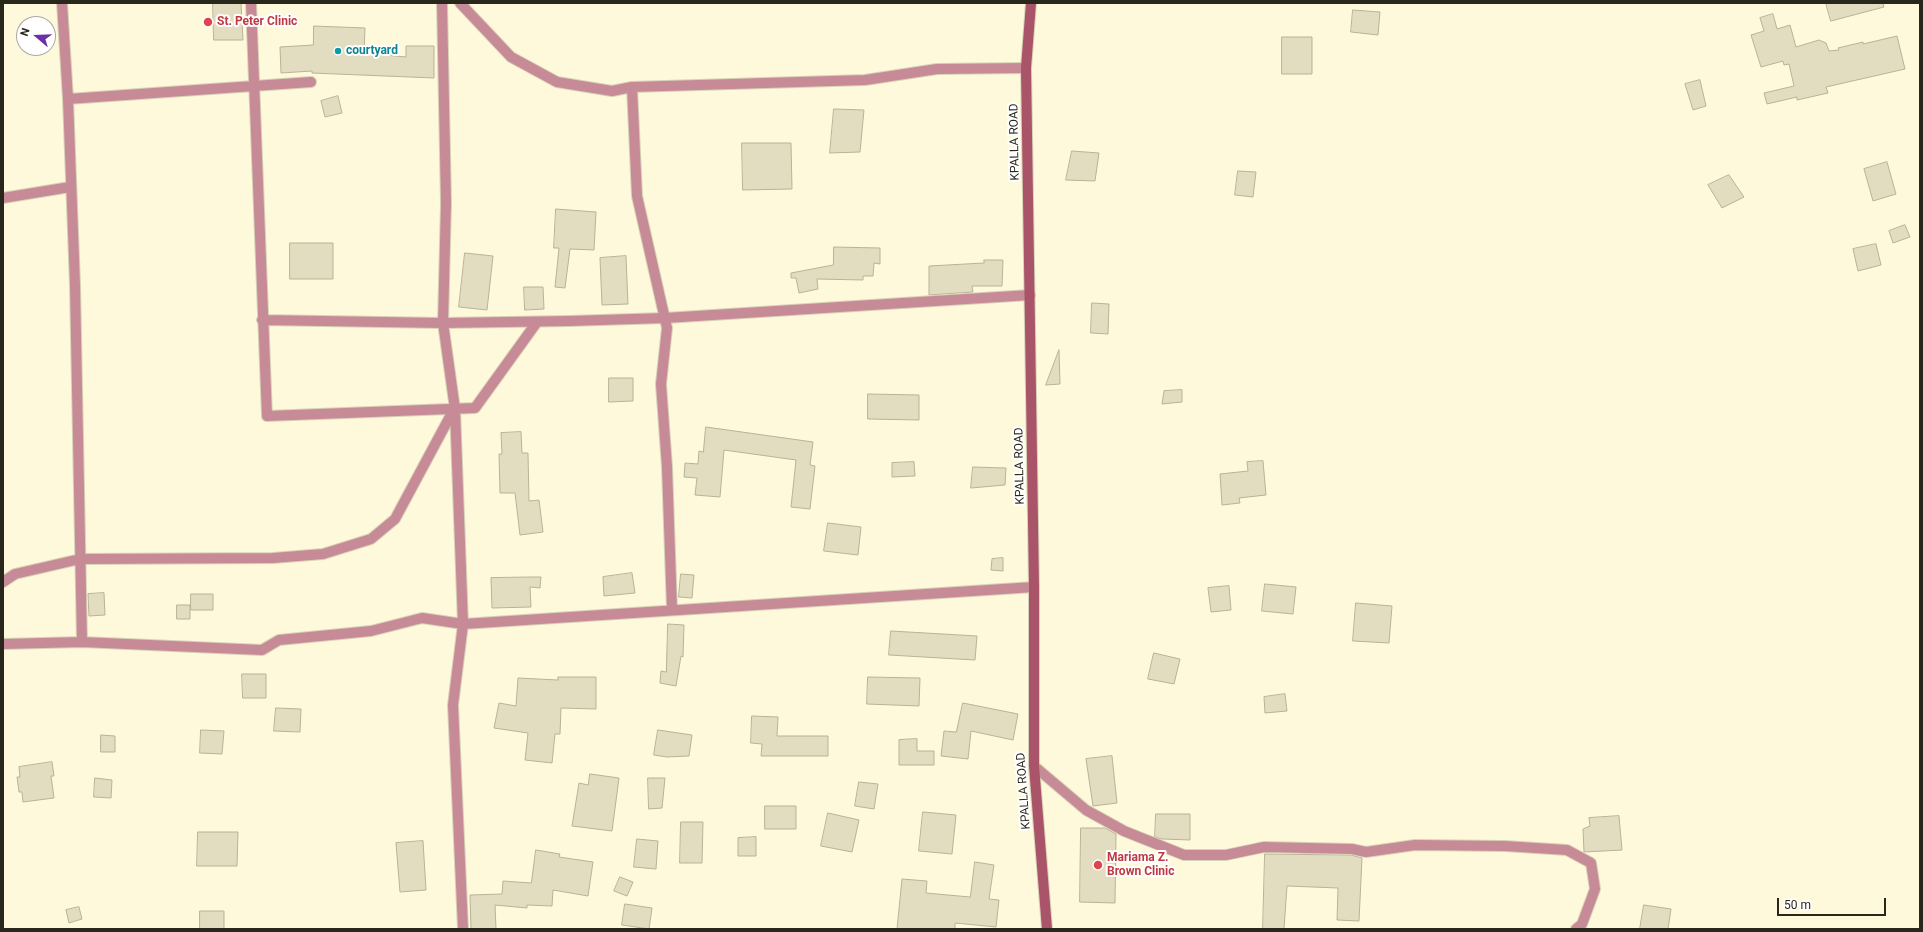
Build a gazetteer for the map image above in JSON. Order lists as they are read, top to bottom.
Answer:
{
  "streets": {
    "street": ["KPALLA ROAD"]
  },
  "places": ["St. Peter Clinic", "courtyard", "Mariama Z. Brown Clinic"],
  "scale_bar": "50 m",
  "north": "left"
}
